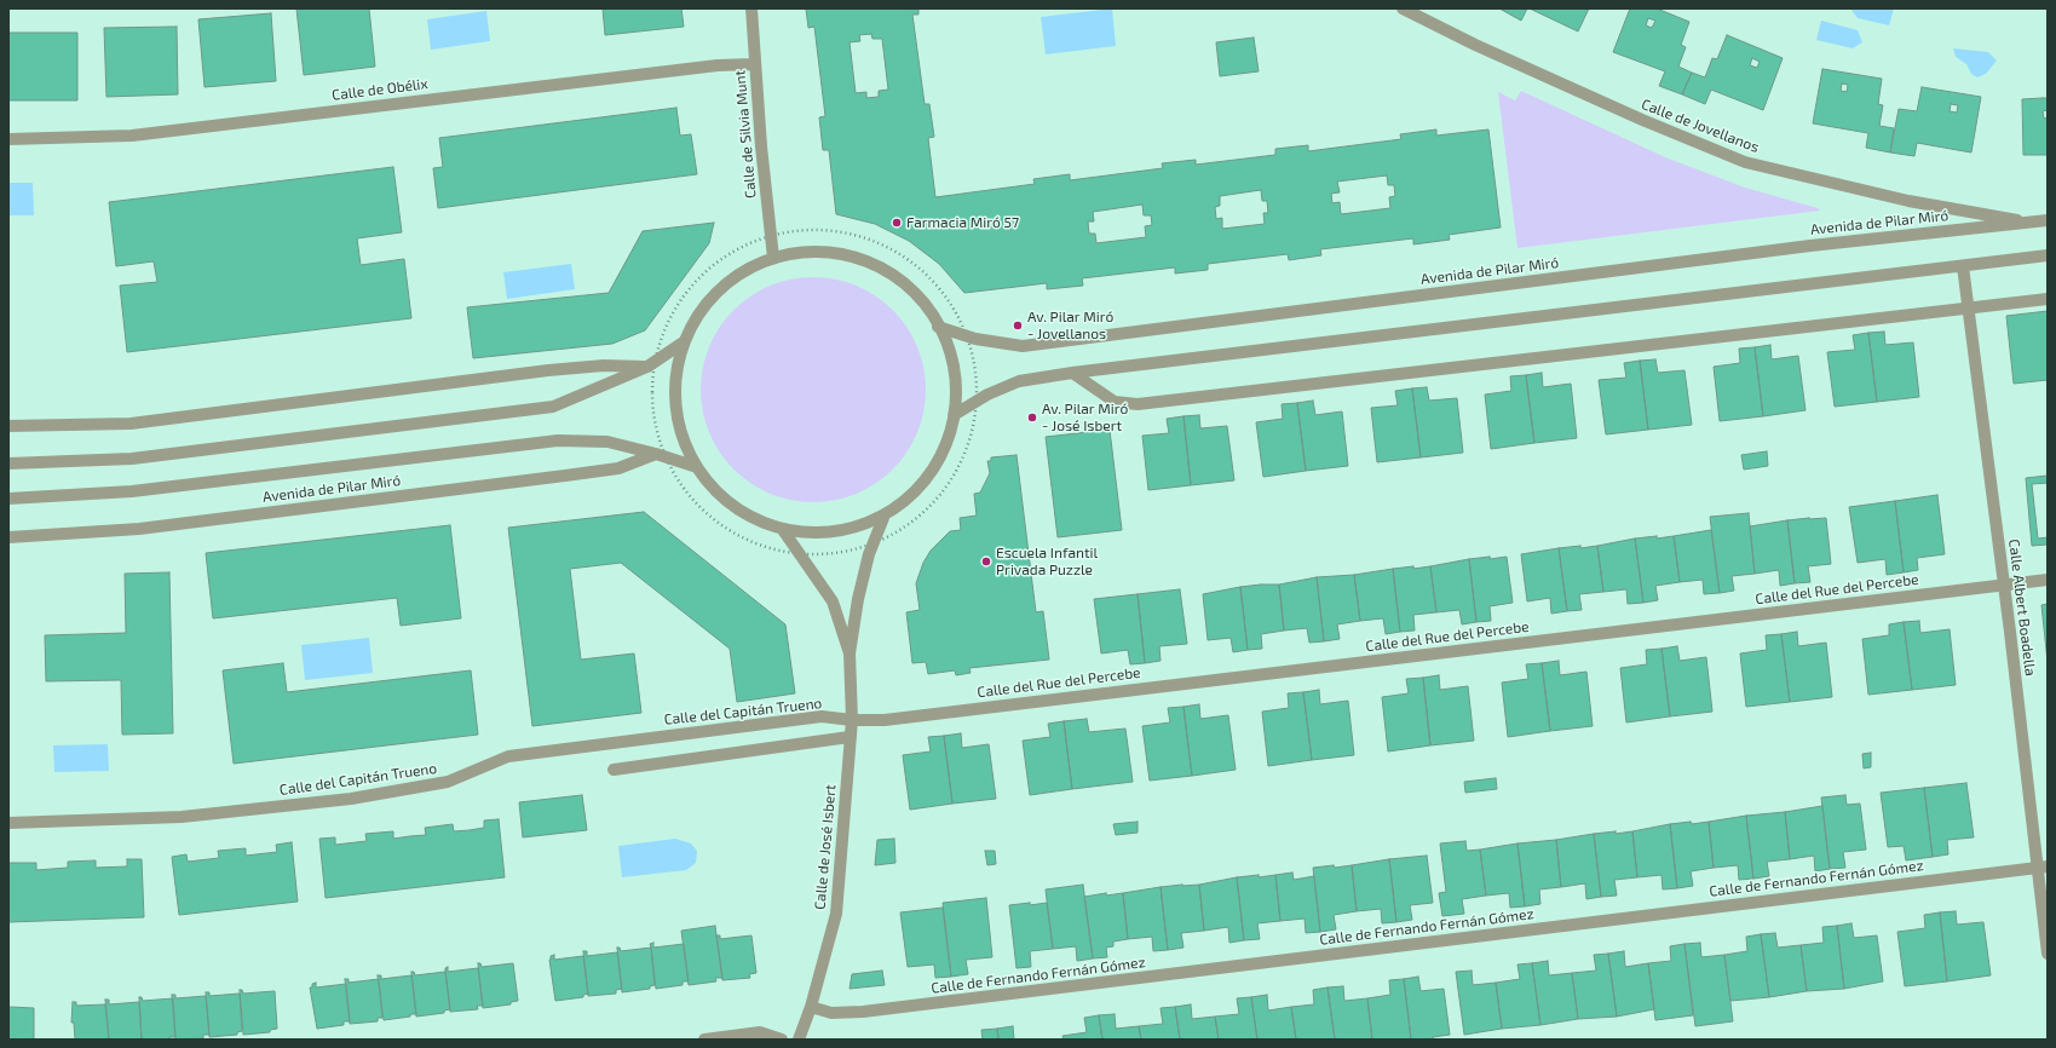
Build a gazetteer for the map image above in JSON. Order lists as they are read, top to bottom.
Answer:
{
  "streets": {
    "street": [
      "Calle de Obélix",
      "Calle de Jovellanos",
      "Calle de Silvia Munt",
      "Avenida de Pilar Miró",
      "Calle del Rue del Percebe",
      "Calle Albert Boadella",
      "Calle del Capitán Trueno",
      "Calle de José Isbert",
      "Calle de Fernando Fernán Gómez"
    ]
  },
  "crossings": [
    ["Calle de Obélix", "Calle de Silvia Munt"],
    ["Calle de Jovellanos", "Avenida de Pilar Miró"],
    ["Calle del Rue del Percebe", "Calle Albert Boadella"],
    ["Calle del Rue del Percebe", "Calle del Capitán Trueno"],
    ["Calle del Rue del Percebe", "Calle de José Isbert"],
    ["Calle Albert Boadella", "Calle de Fernando Fernán Gómez"],
    ["Calle del Capitán Trueno", "Calle de José Isbert"],
    ["Calle de José Isbert", "Calle de Fernando Fernán Gómez"]
  ],
  "places": [
    "Farmacia Miró 57",
    "Av. Pilar Miró - Jovellanos",
    "Av. Pilar Miró - José Isbert",
    "Escuela Infantil Privada Puzzle"
  ]
}
